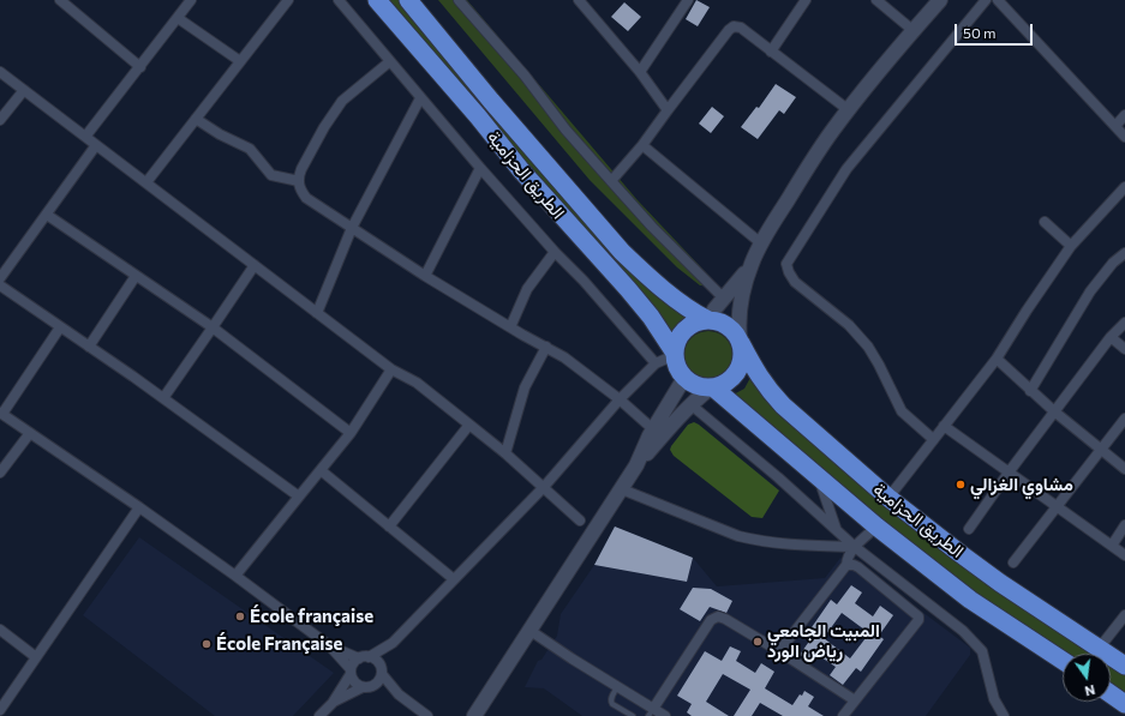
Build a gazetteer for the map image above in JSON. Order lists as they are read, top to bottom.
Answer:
{
  "streets": {
    "highway": ["الطريق الحزامية"]
  },
  "places": [
    "مشاوي الغزالي",
    "École française",
    "المبيت الجامعي رياض الورد",
    "École Française"
  ],
  "scale_bar": "50 m",
  "north": "bottom"
}
